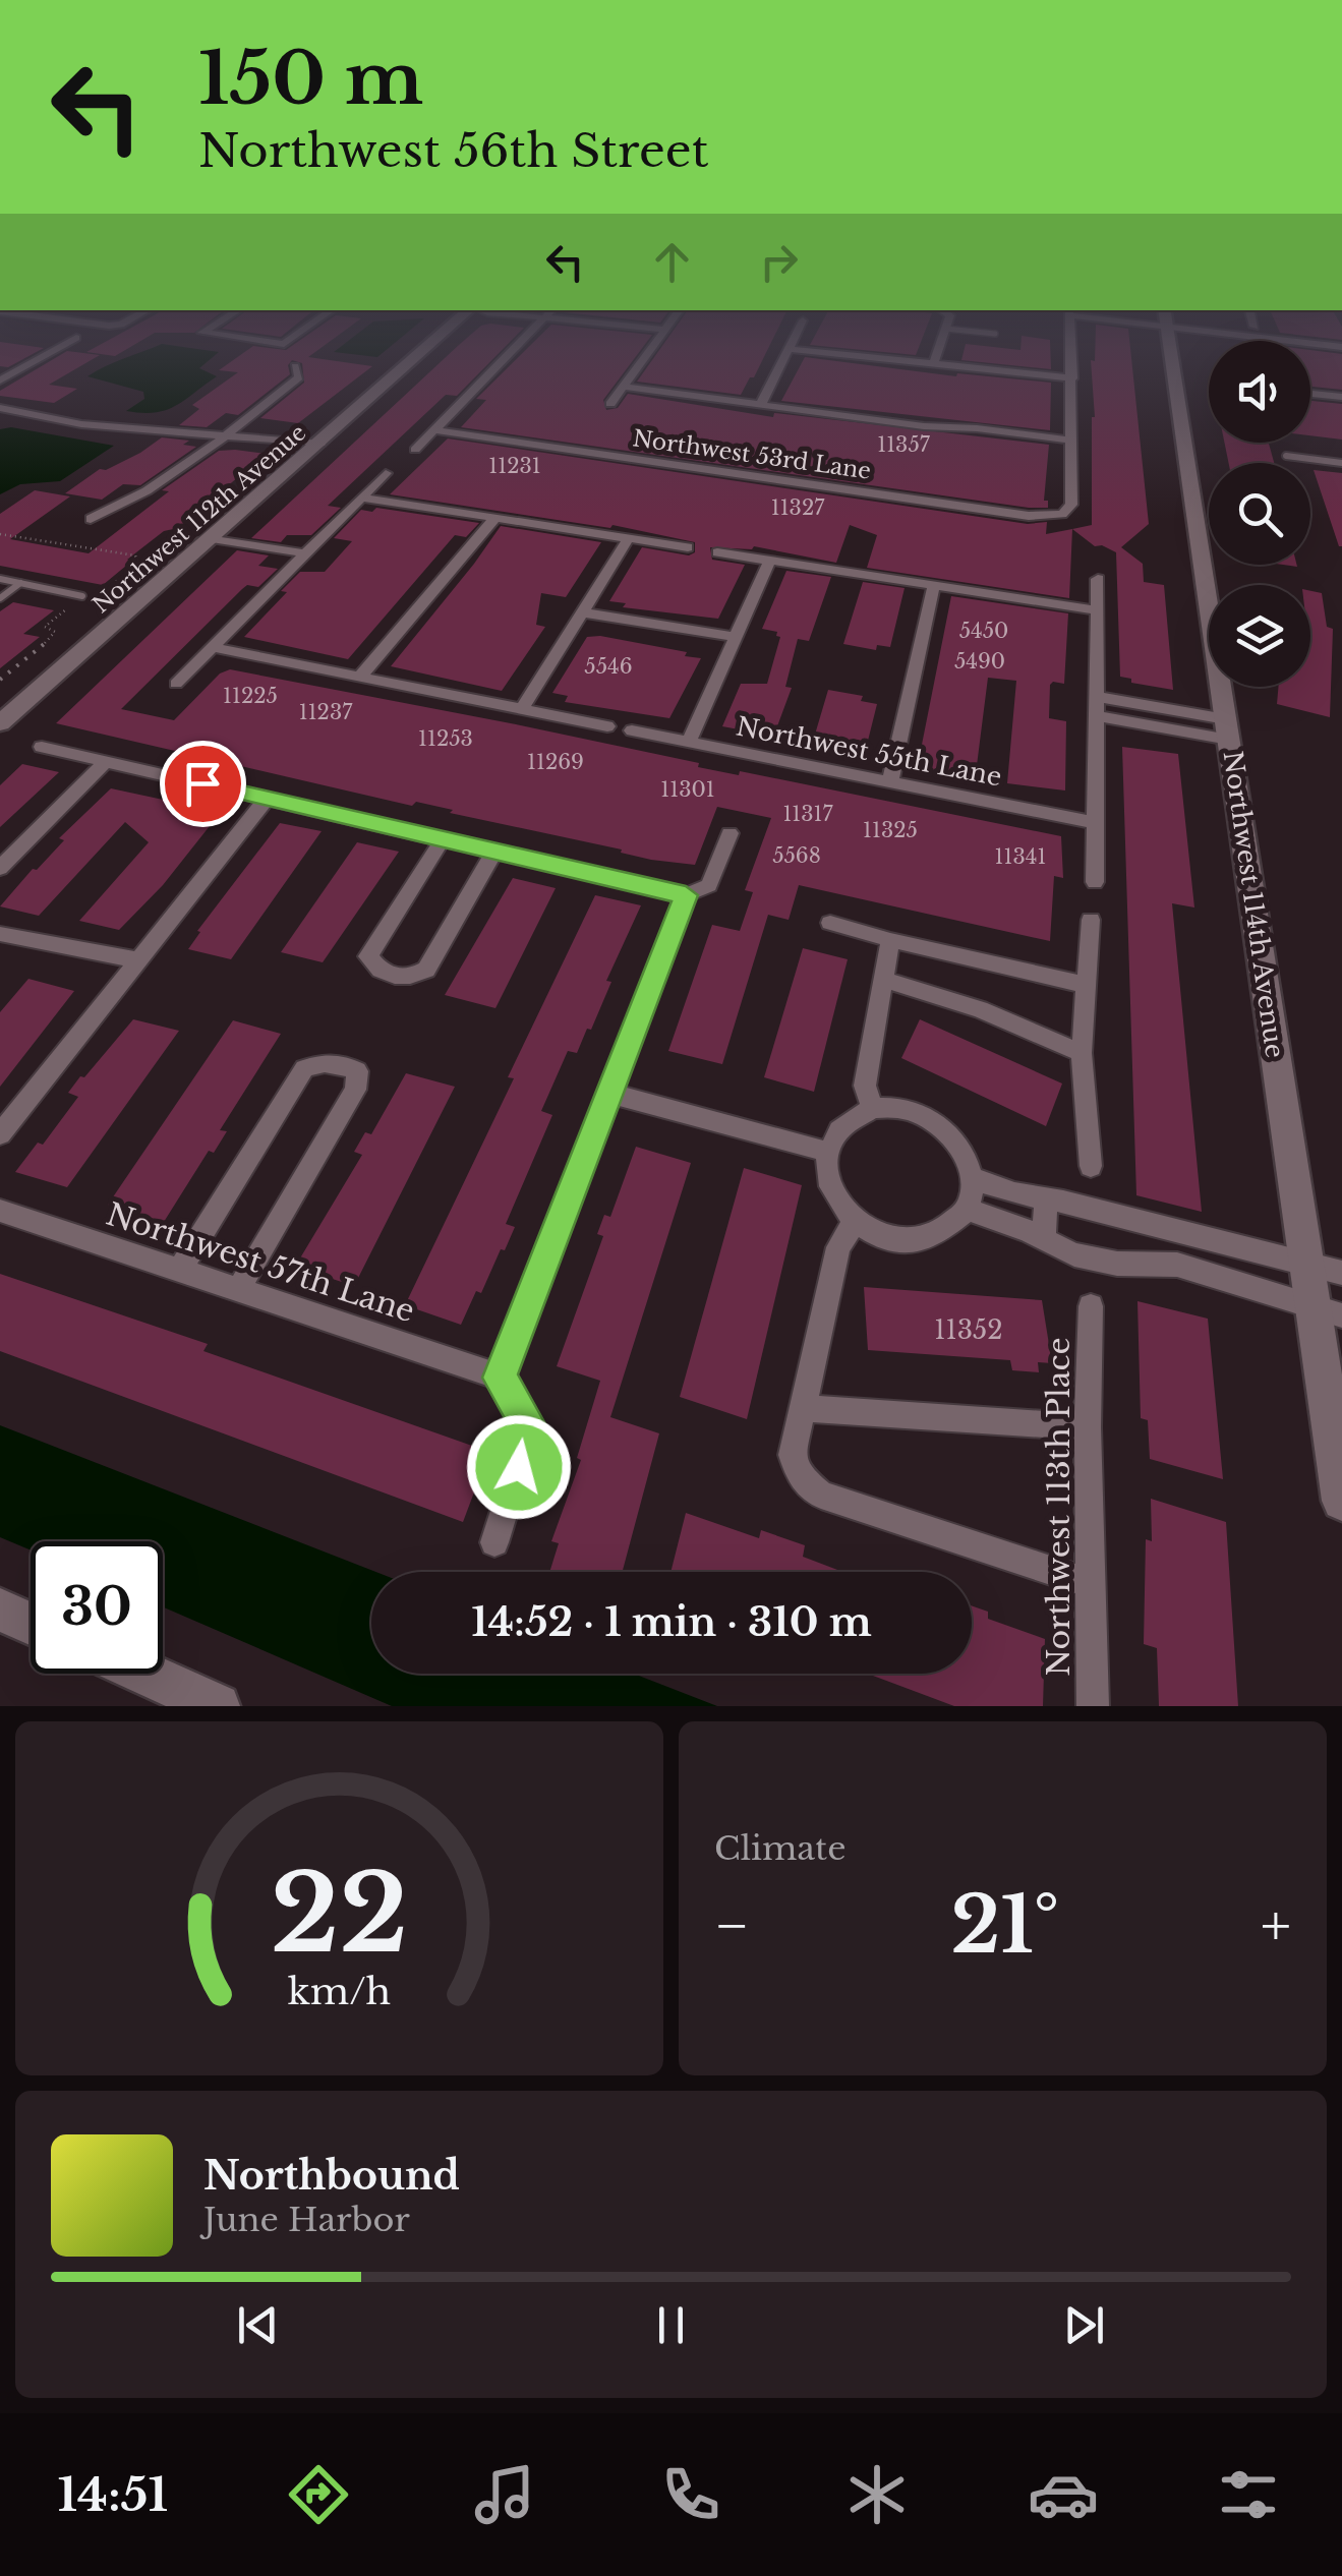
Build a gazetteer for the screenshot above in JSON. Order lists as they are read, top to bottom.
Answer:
{
  "streets": {
    "street": [
      "Northwest 53rd Lane",
      "Northwest 112th Avenue",
      "Northwest 55th Lane",
      "Northwest 114th Avenue",
      "Northwest 57th Lane",
      "Northwest 113th Place"
    ]
  },
  "house_numbers": [
    "11357",
    "11231",
    "11327",
    "5450",
    "5490",
    "5546",
    "11225",
    "11237",
    "11253",
    "11269",
    "11301",
    "11317",
    "11325",
    "5568",
    "11341",
    "11352"
  ],
  "page": {
    "turn": ["150 m", "Northwest 56th Street"],
    "limit": "30",
    "trip": "14:52 · 1 min · 310 m",
    "tile": "Climate",
    "heat": ["−", "21°", "+"],
    "song": ["Northbound", "June Harbor"],
    "tabs": "14:51",
    "gauge": ["22", "km/h"]
  }
}
